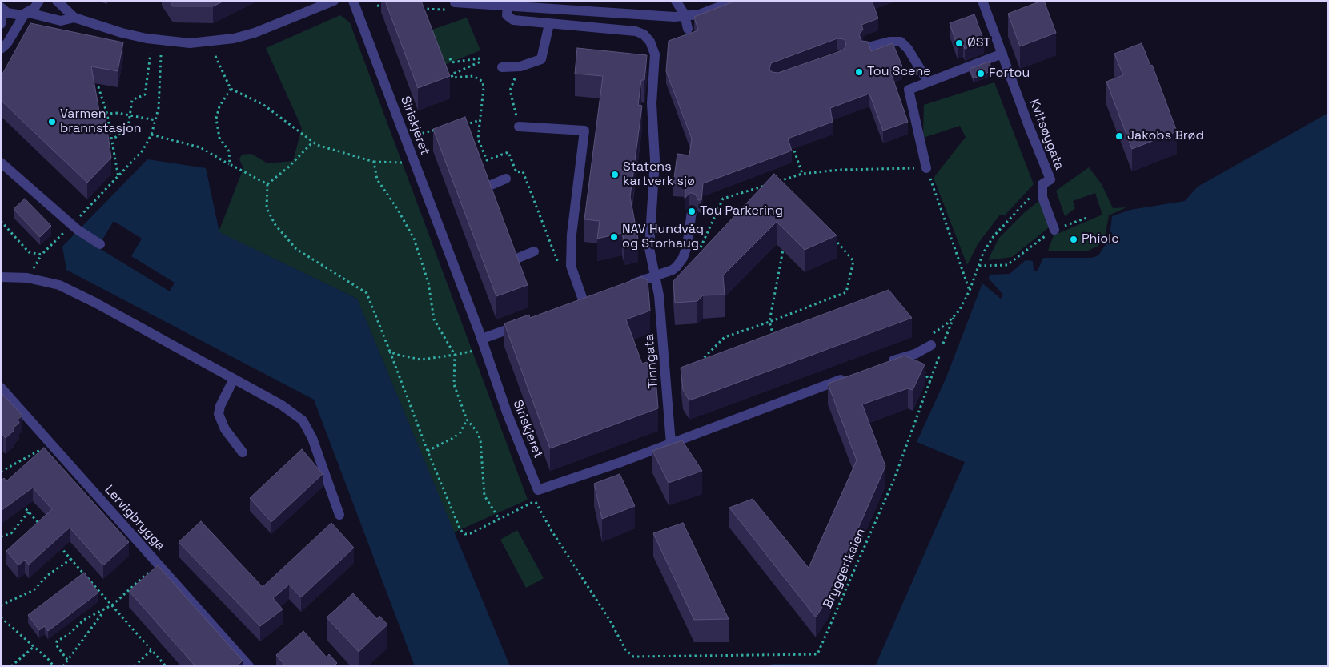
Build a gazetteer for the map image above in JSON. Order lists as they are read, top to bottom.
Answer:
{
  "streets": {
    "street": [
      "Siriskjeret",
      "Kvitsøygata",
      "Tinngata",
      "Lervigbrygga"
    ],
    "path": ["Bryggerikaien"]
  },
  "places": [
    "ØST",
    "Tou Scene",
    "Fortou",
    "Varmen brannstasjon",
    "Jakobs Brød",
    "Statens kartverk sjø",
    "Tou Parkering",
    "NAV Hundvåg og Storhaug",
    "Phiole"
  ]
}
